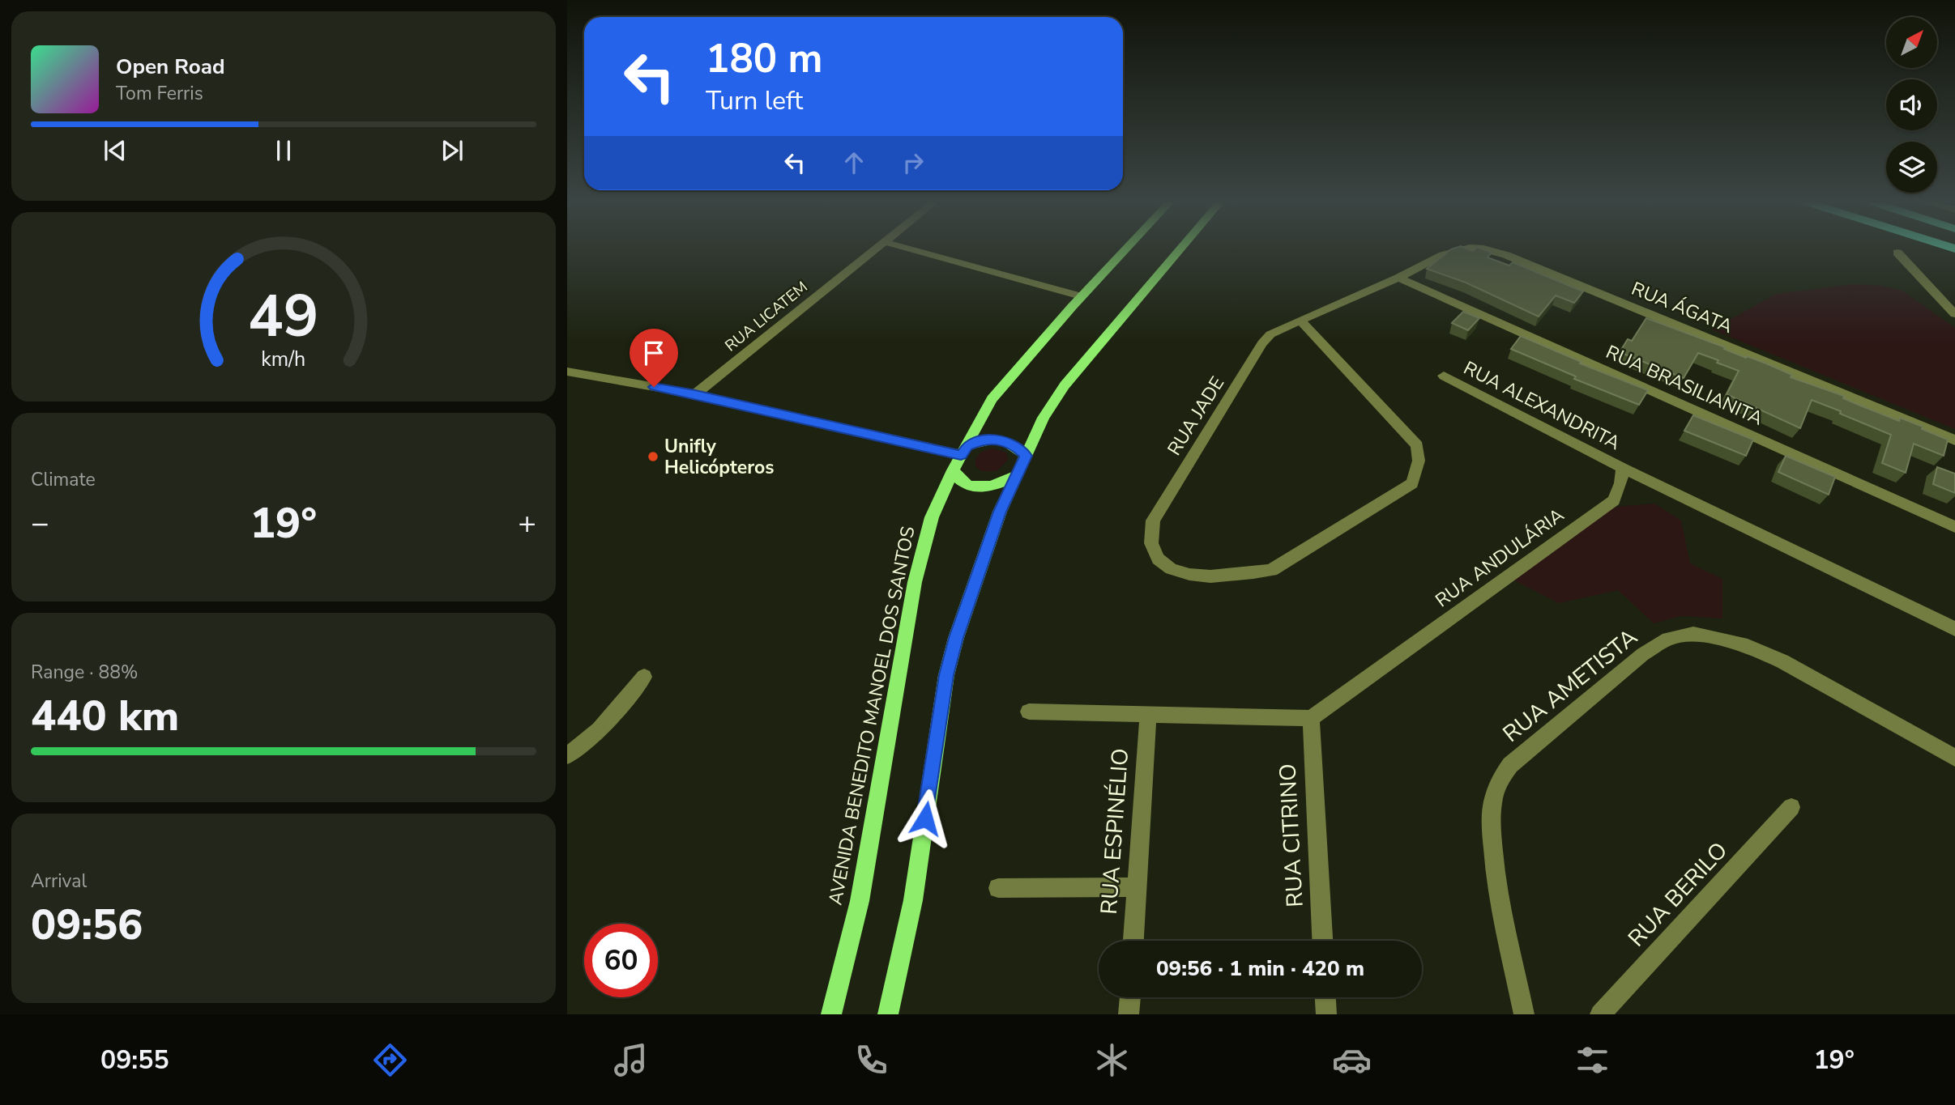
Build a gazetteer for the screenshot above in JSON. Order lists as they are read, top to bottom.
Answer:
{
  "streets": {
    "main road": ["AVENIDA BENEDITO MANOEL DOS SANTOS"],
    "street": [
      "RUA ÁGATA",
      "RUA LICATEM",
      "RUA BRASILIANITA",
      "RUA ALEXANDRITA",
      "RUA JADE",
      "RUA ANDULÁRIA",
      "RUA AMETISTA",
      "RUA ESPINÉLIO",
      "RUA CITRINO",
      "RUA BERILO"
    ]
  },
  "crossings": [
    ["RUA ÁGATA", "RUA BRASILIANITA"],
    ["RUA ÁGATA", "RUA JADE"],
    ["RUA ALEXANDRITA", "RUA ANDULÁRIA"],
    ["RUA ANDULÁRIA", "RUA CITRINO"]
  ],
  "places": ["Unifly Helicópteros"],
  "north": "top right",
  "page": {
    "turn": ["180 m", "Turn left"],
    "song": ["Open Road", "Tom Ferris"],
    "tile": [
      "Climate",
      ["Range · 88%", "440 km"],
      ["Arrival", "09:56"]
    ],
    "heat": ["−", "19°", "+"],
    "limit": "60",
    "trip": "09:56 · 1 min · 420 m",
    "tabs": ["09:55", "19°"],
    "gauge": ["49", "km/h"]
  }
}
